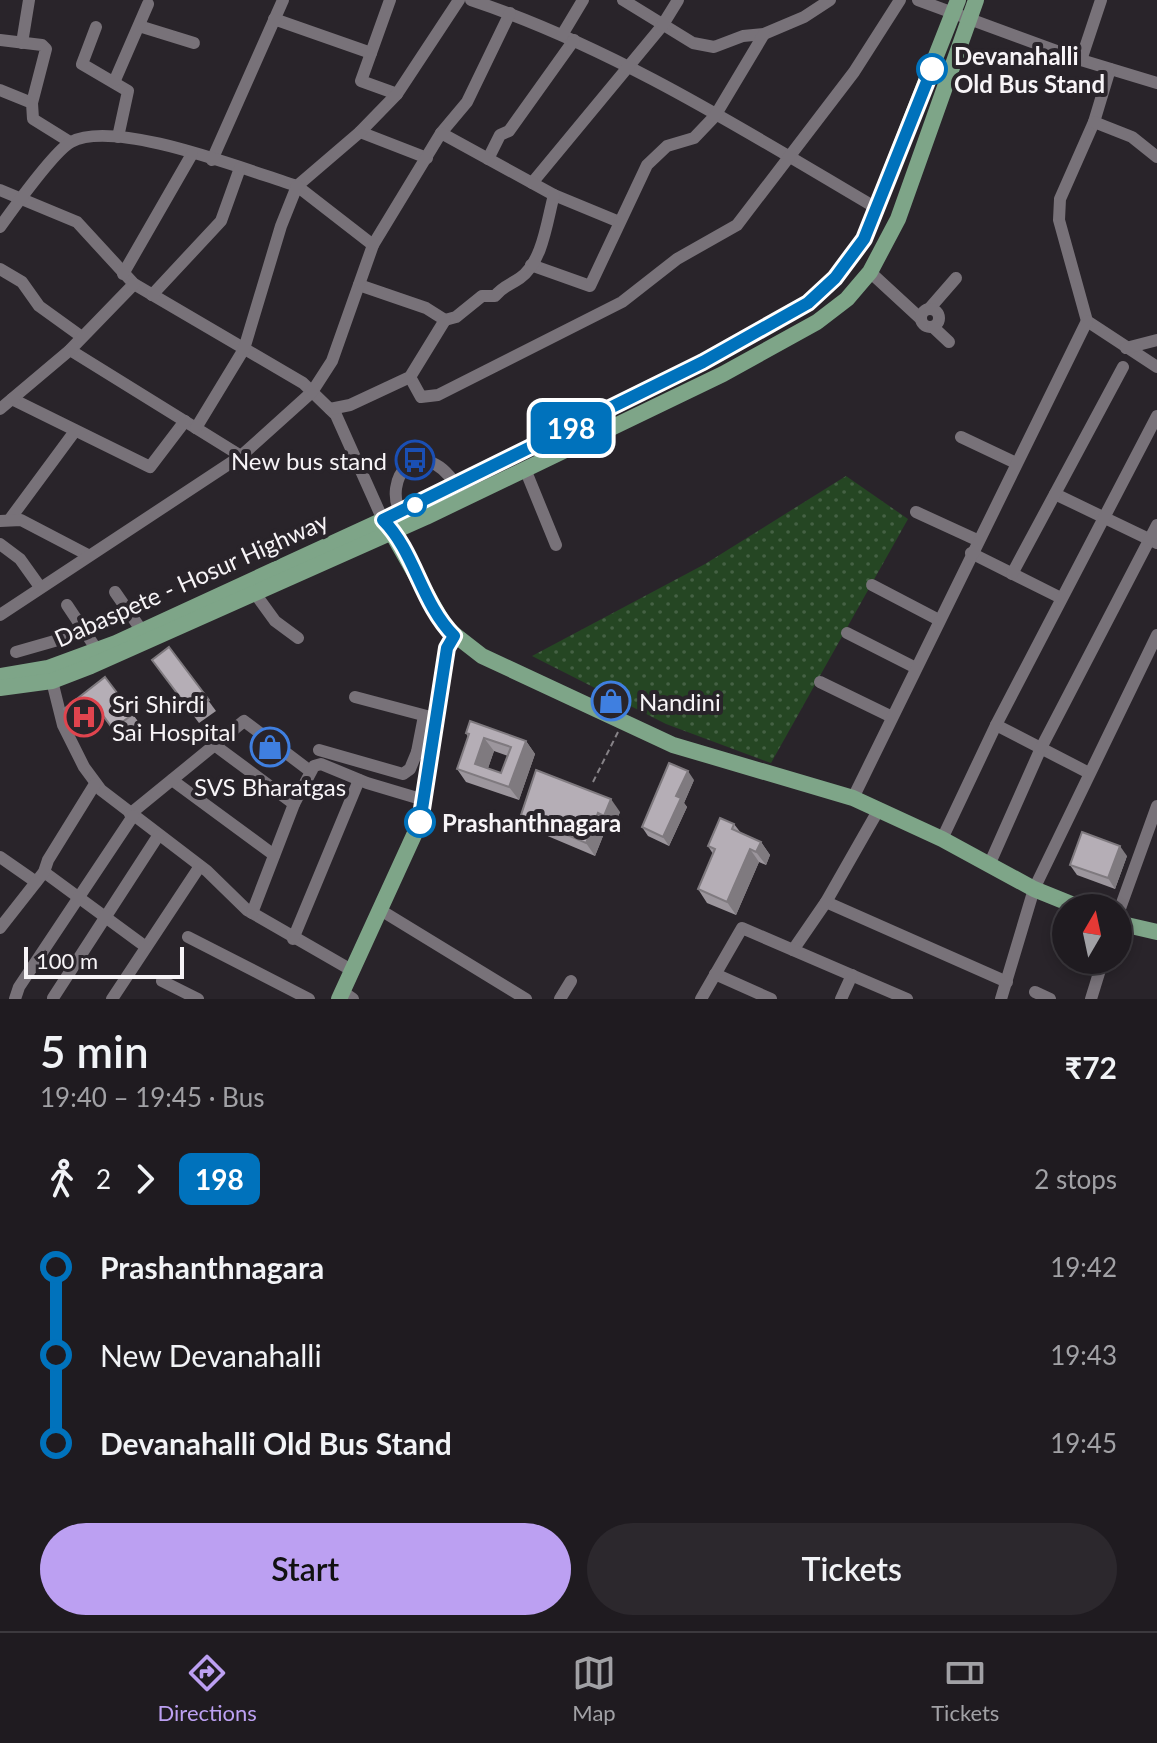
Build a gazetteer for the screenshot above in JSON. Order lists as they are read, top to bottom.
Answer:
{
  "streets": {
    "main road": ["Dabaspete - Hosur Highway"]
  },
  "places": {
    "other": ["Devanahalli Old Bus Stand", "Prashanthnagara"],
    "bus stop": ["New bus stand"],
    "shop": ["Nandini", "SVS Bharatgas"],
    "hospital": ["Sri Shirdi Sai Hospital"]
  },
  "lines": ["bus line 198"],
  "scale_bar": "100 m",
  "north": "top",
  "page": {
    "on_map": "198",
    "scale": "100 m",
    "heading": ["5 min", "19:40 – 19:45 · Bus", "₹72"],
    "legs": ["2", "198", "2 stops"],
    "list": [
      {
        "name": "Prashanthnagara",
        "value": "19:42"
      },
      {
        "name": "New Devanahalli",
        "value": "19:43"
      },
      {
        "name": "Devanahalli Old Bus Stand",
        "value": "19:45"
      }
    ],
    "buttons": ["Start", "Tickets"],
    "tabs": ["Directions", "Map", "Tickets"]
  }
}
